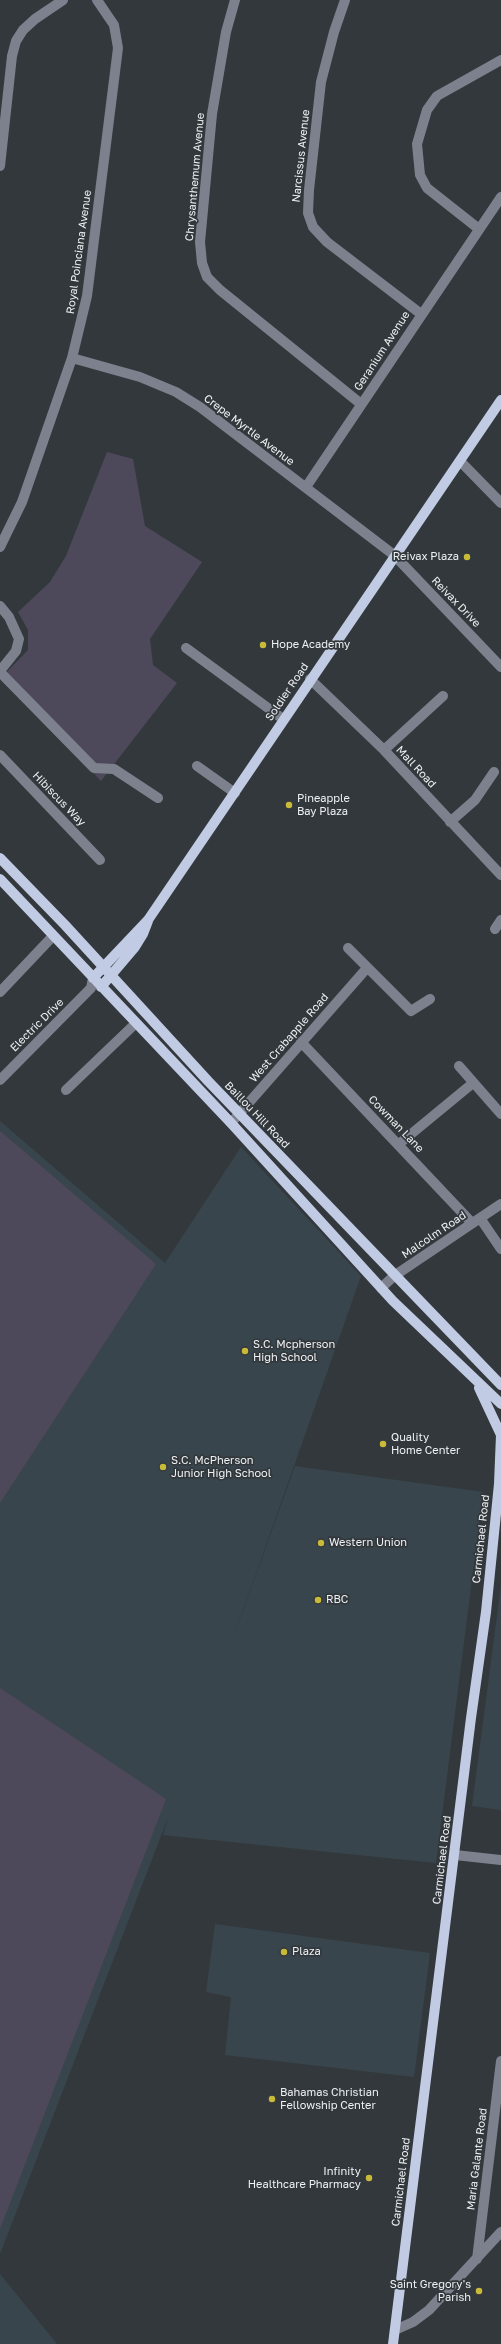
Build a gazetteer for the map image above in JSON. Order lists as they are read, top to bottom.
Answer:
{
  "streets": {
    "main road": ["Soldier Road", "Baillou Hill Road", "Carmichael Road"],
    "street": [
      "Narcissus Avenue",
      "Chrysanthemum Avenue",
      "Royal Poinciana Avenue",
      "Geranium Avenue",
      "Crepe Myrtle Avenue",
      "Reivax Drive",
      "Mall Road",
      "Hibiscus Way",
      "Electric Drive",
      "West Crabapple Road",
      "Cowman Lane",
      "Malcolm Road",
      "Maria Galante Road"
    ]
  },
  "crossings": [
    ["Narcissus Avenue", "Geranium Avenue"],
    ["Chrysanthemum Avenue", "Geranium Avenue"],
    ["Royal Poinciana Avenue", "Crepe Myrtle Avenue"],
    ["Geranium Avenue", "Crepe Myrtle Avenue"],
    ["Crepe Myrtle Avenue", "Reivax Drive"],
    ["Crepe Myrtle Avenue", "Soldier Road"],
    ["Reivax Drive", "Soldier Road"],
    ["Soldier Road", "Mall Road"],
    ["Soldier Road", "Electric Drive"],
    ["Soldier Road", "Baillou Hill Road"],
    ["West Crabapple Road", "Baillou Hill Road"],
    ["West Crabapple Road", "Cowman Lane"],
    ["Baillou Hill Road", "Malcolm Road"],
    ["Cowman Lane", "Malcolm Road"]
  ],
  "places": [
    "Reivax Plaza",
    "Hope Academy",
    "Pineapple Bay Plaza",
    "S.C. Mcpherson High School",
    "Quality Home Center",
    "S.C. McPherson Junior High School",
    "Western Union",
    "RBC",
    "Plaza",
    "Bahamas Christian Fellowship Center",
    "Infinity Healthcare Pharmacy",
    "Saint Gregory's Parish"
  ]
}
